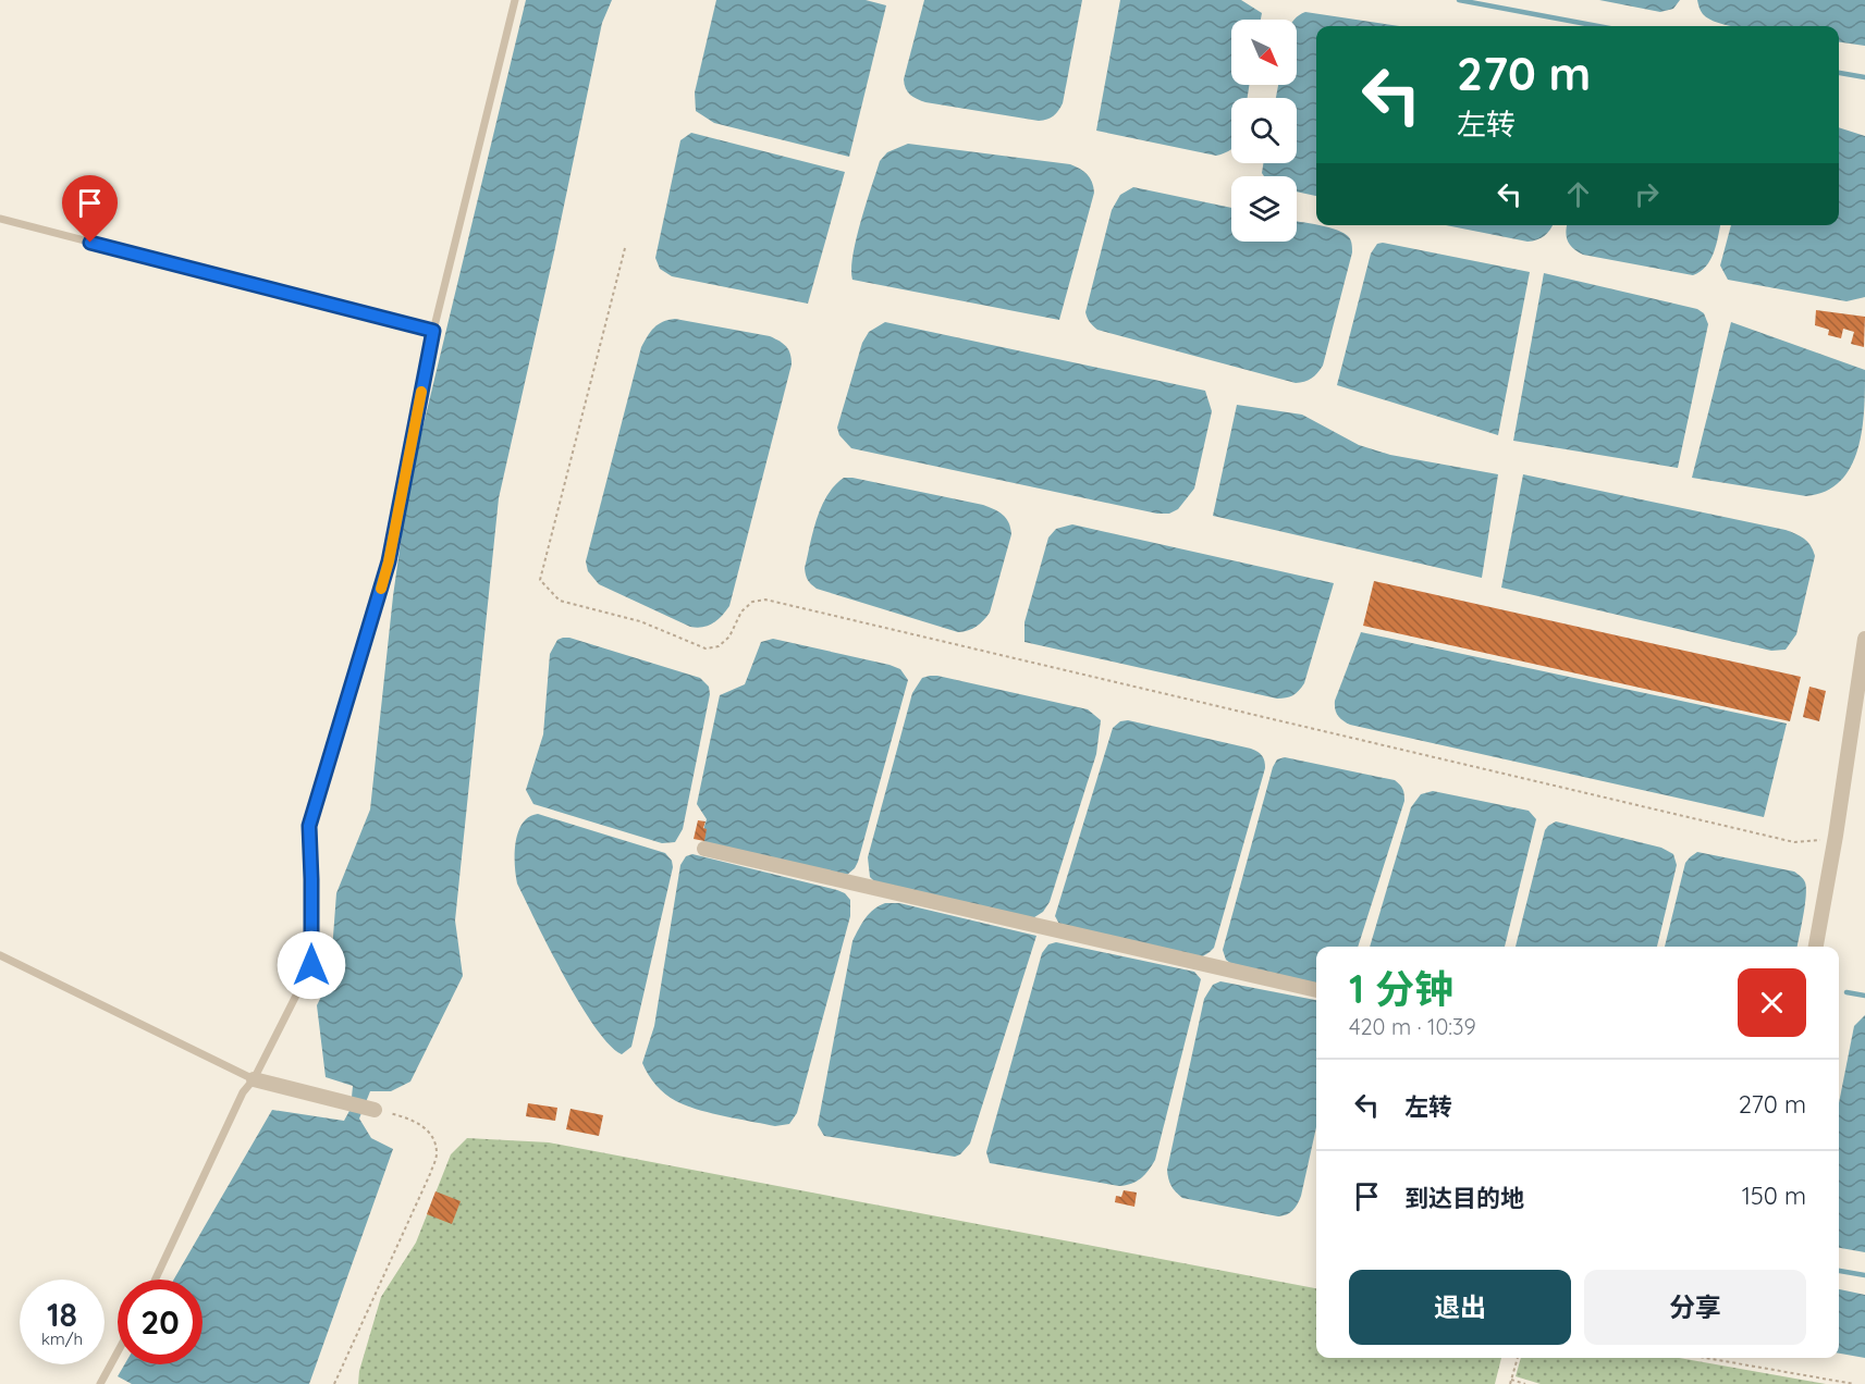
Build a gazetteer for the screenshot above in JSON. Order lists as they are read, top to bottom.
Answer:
{
  "north": "bottom right",
  "page": {
    "turn": ["270 m", "左转"],
    "heading": ["1 分钟", "420 m · 10:39"],
    "list": [
      {
        "name": "左转",
        "value": "270 m"
      },
      {
        "name": "到达目的地",
        "value": "150 m"
      }
    ],
    "buttons": ["退出", "分享"],
    "speed": "18 km/h",
    "limit": "20"
  }
}
